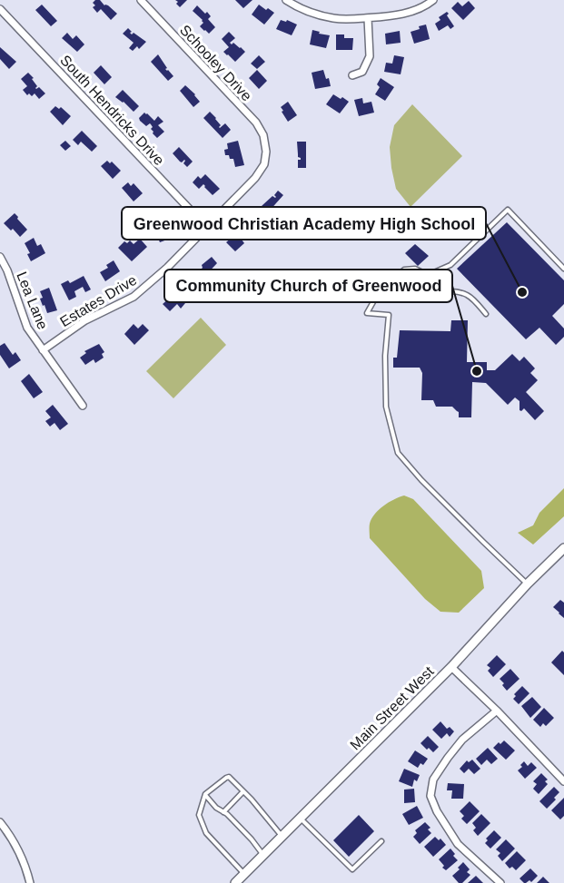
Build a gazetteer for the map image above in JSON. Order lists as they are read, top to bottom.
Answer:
{
  "streets": {
    "main road": ["Main Street West"],
    "street": [
      "Schooley Drive",
      "South Hendricks Drive",
      "Lea Lane",
      "Estates Drive"
    ]
  },
  "crossings": [
    ["Schooley Drive", "Estates Drive"],
    ["South Hendricks Drive", "Estates Drive"],
    ["Lea Lane", "Estates Drive"]
  ],
  "places": ["Greenwood Christian Academy High School", "Community Church of Greenwood"]
}
